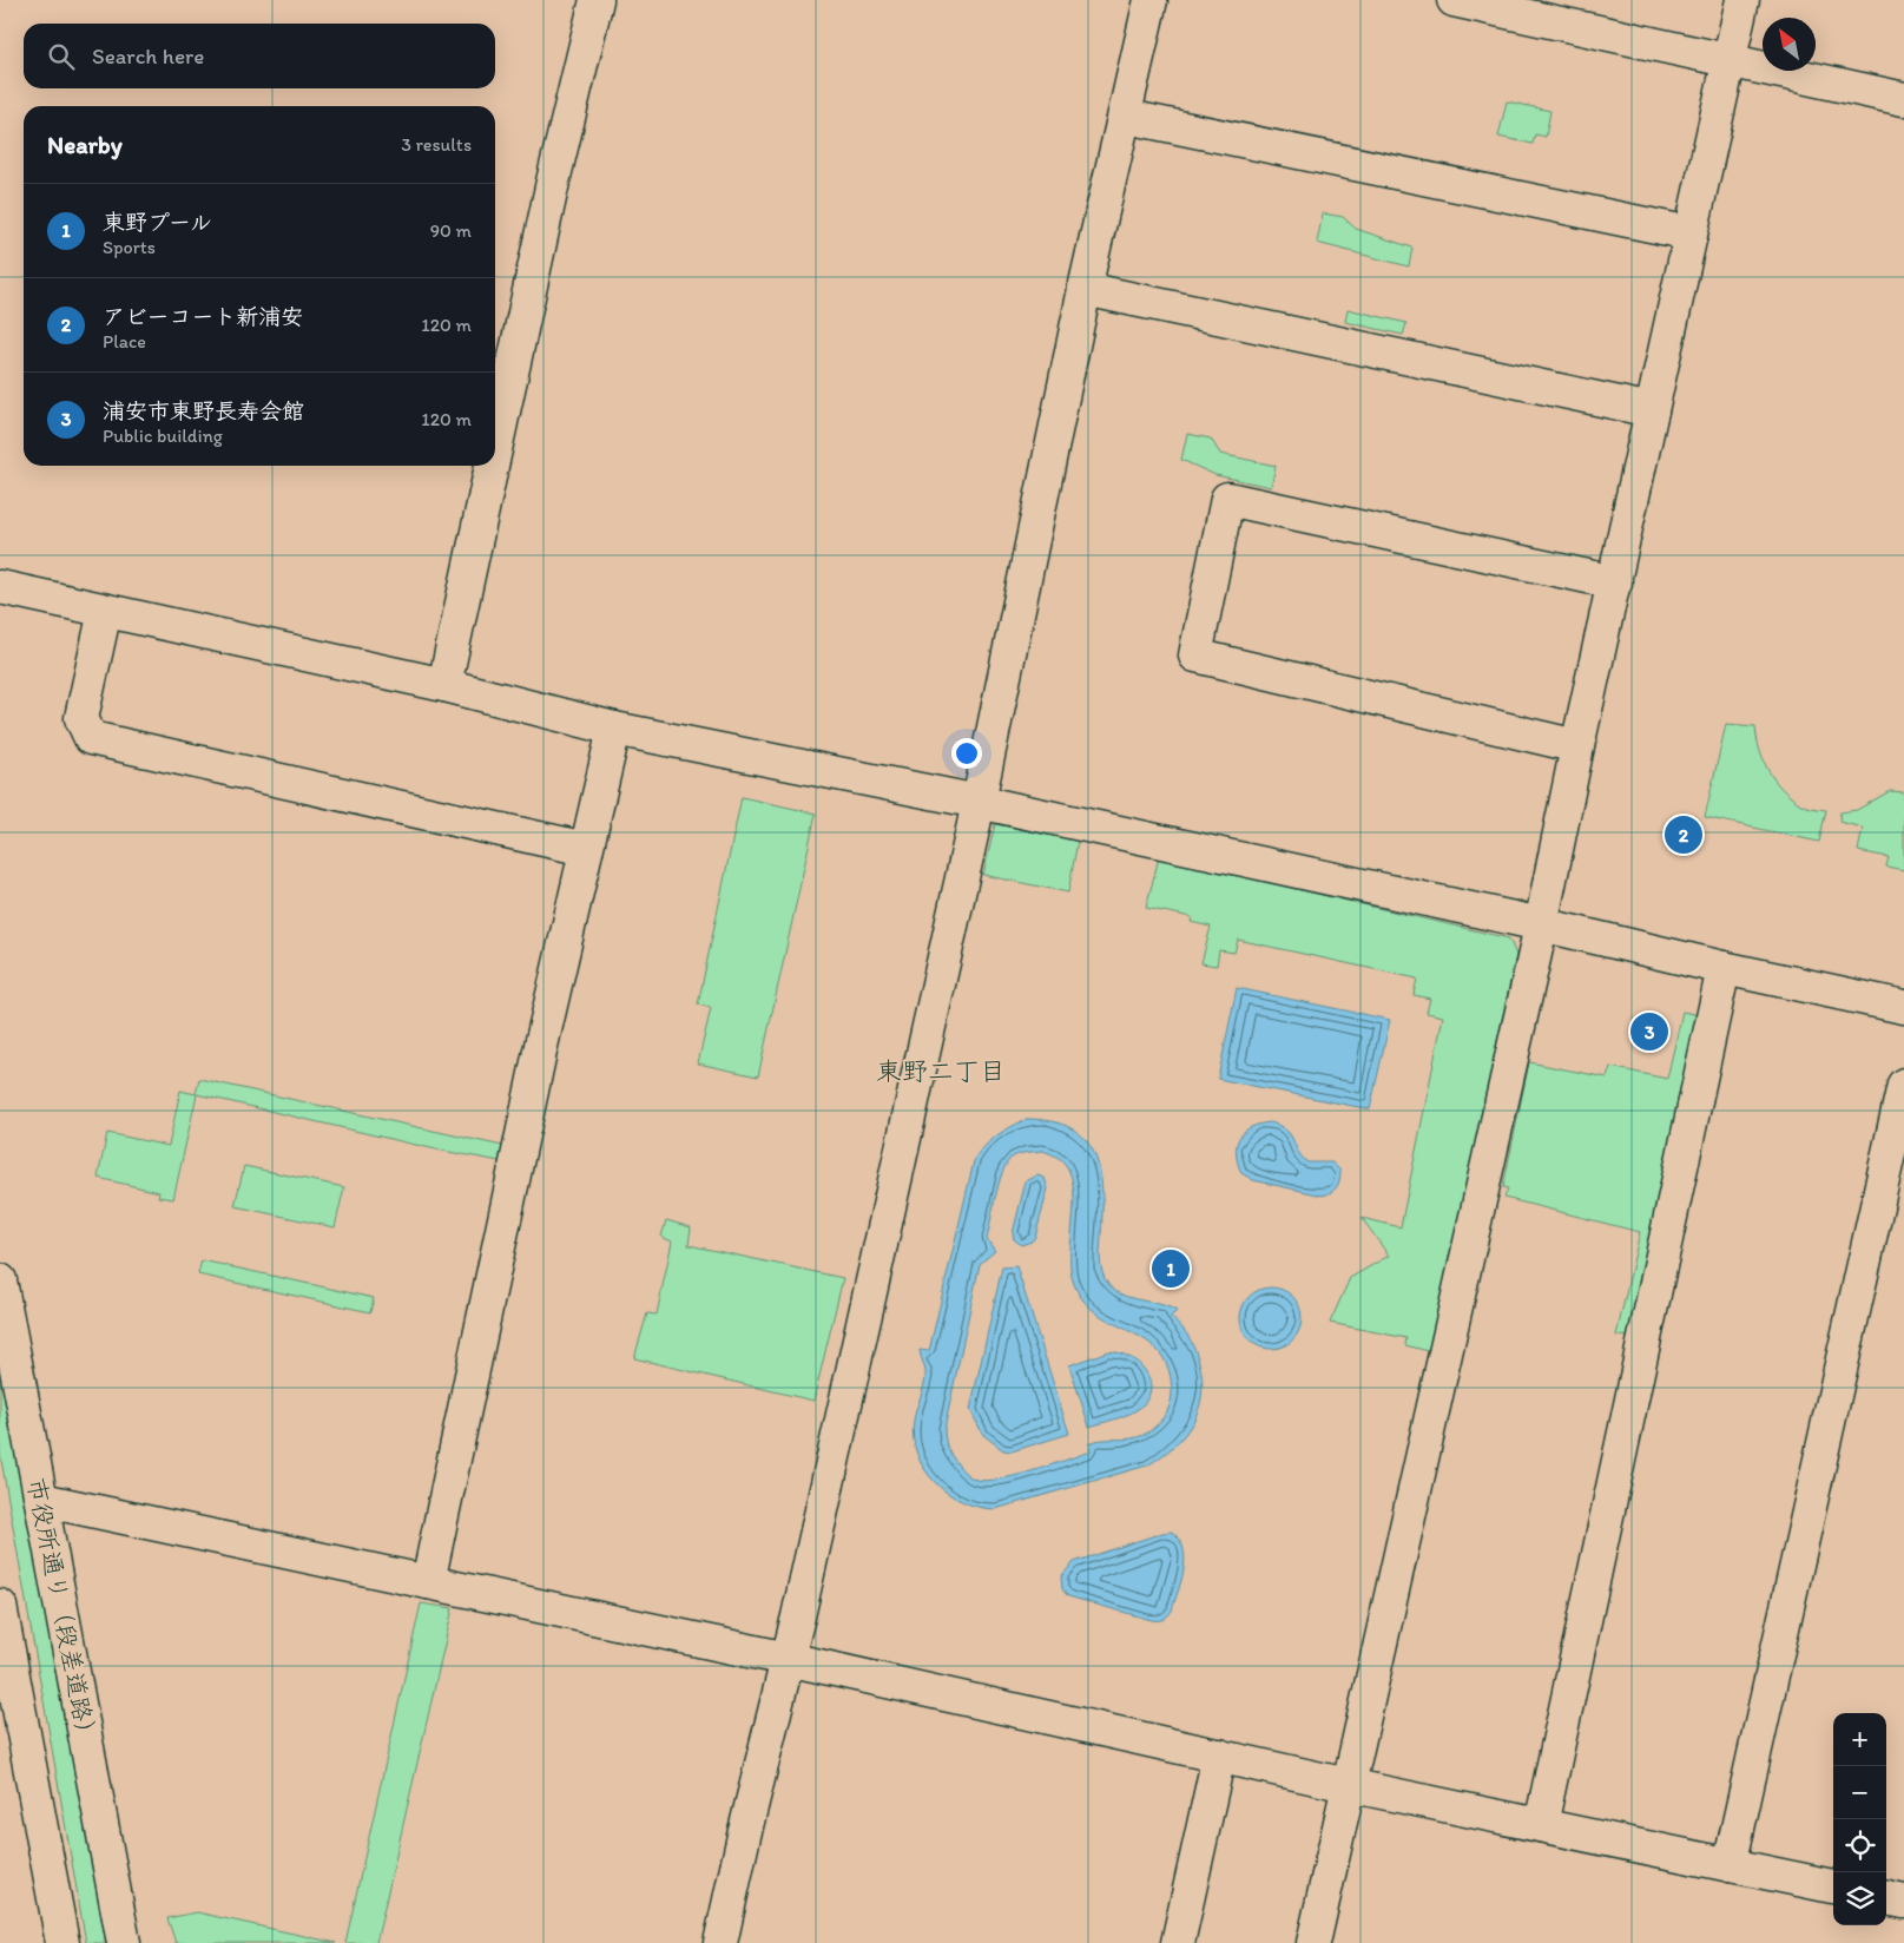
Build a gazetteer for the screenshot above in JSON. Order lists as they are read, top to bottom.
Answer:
{
  "streets": {
    "street": ["市役所通り（段差道路）"]
  },
  "districts": ["東野二丁目"],
  "north": "top left",
  "page": {
    "search": "Search here",
    "heading": ["Nearby", "3 results"],
    "list": [
      {
        "mark": "1",
        "name": "東野プール",
        "note": "Sports",
        "value": "90 m"
      },
      {
        "mark": "2",
        "name": "アビーコート新浦安",
        "note": "Place",
        "value": "120 m"
      },
      {
        "mark": "3",
        "name": "浦安市東野長寿会館",
        "note": "Public building",
        "value": "120 m"
      }
    ],
    "pins": ["2", "3", "1"],
    "map_buttons": ["+", "−"]
  }
}
